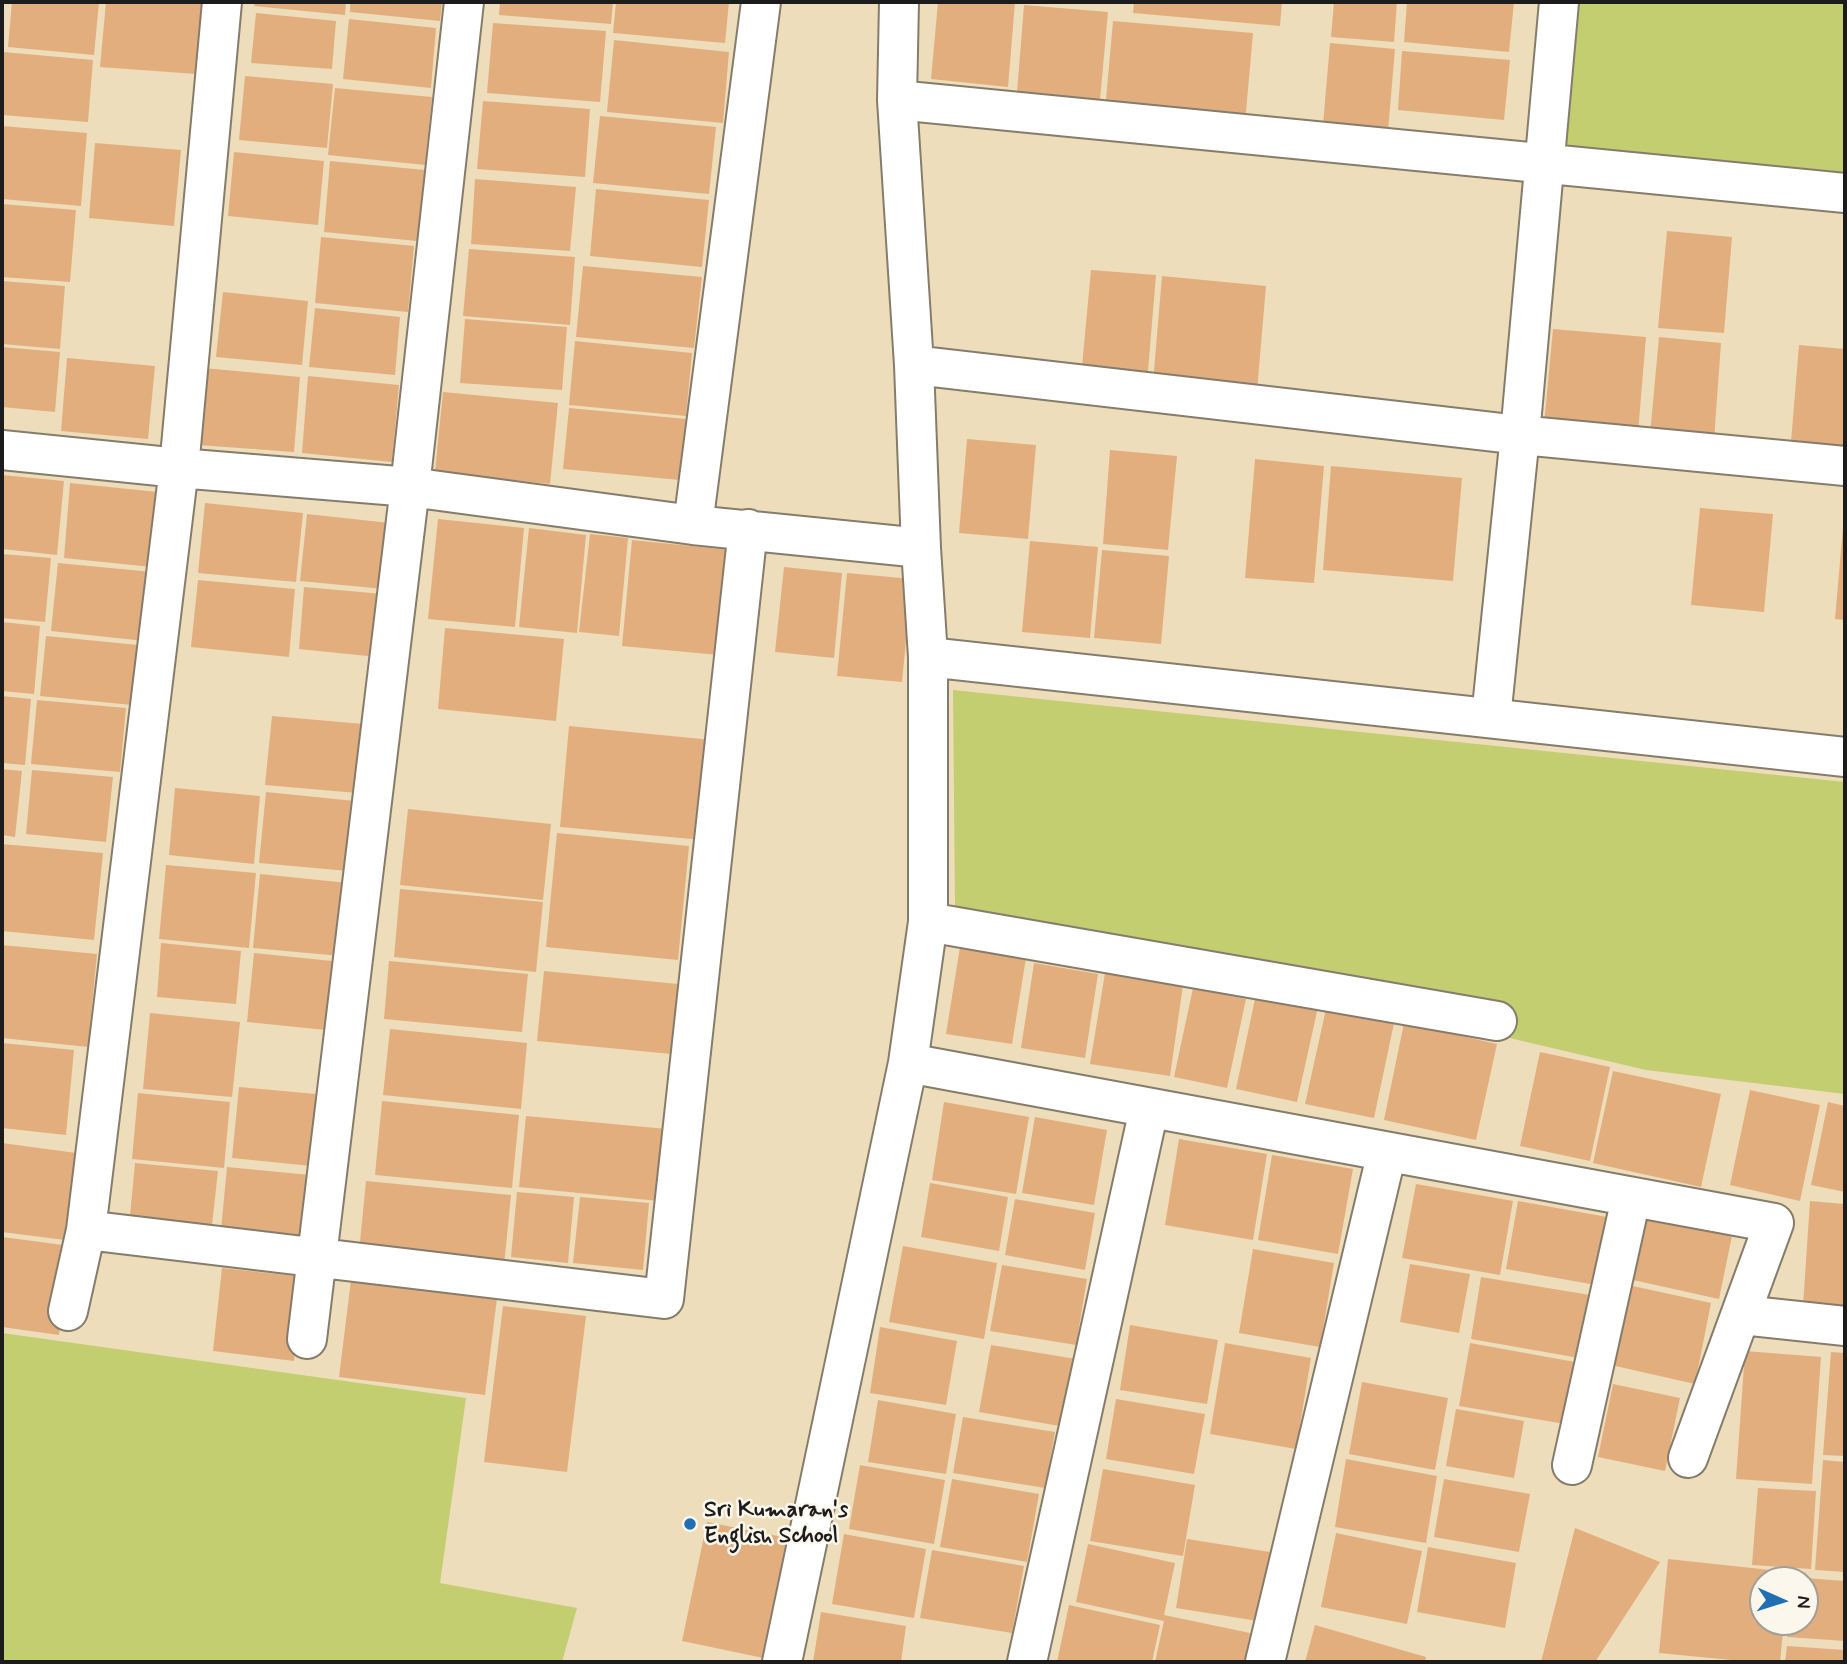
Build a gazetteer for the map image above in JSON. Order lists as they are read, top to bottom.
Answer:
{
  "places": ["Sri Kumaran's English School"],
  "north": "right"
}
